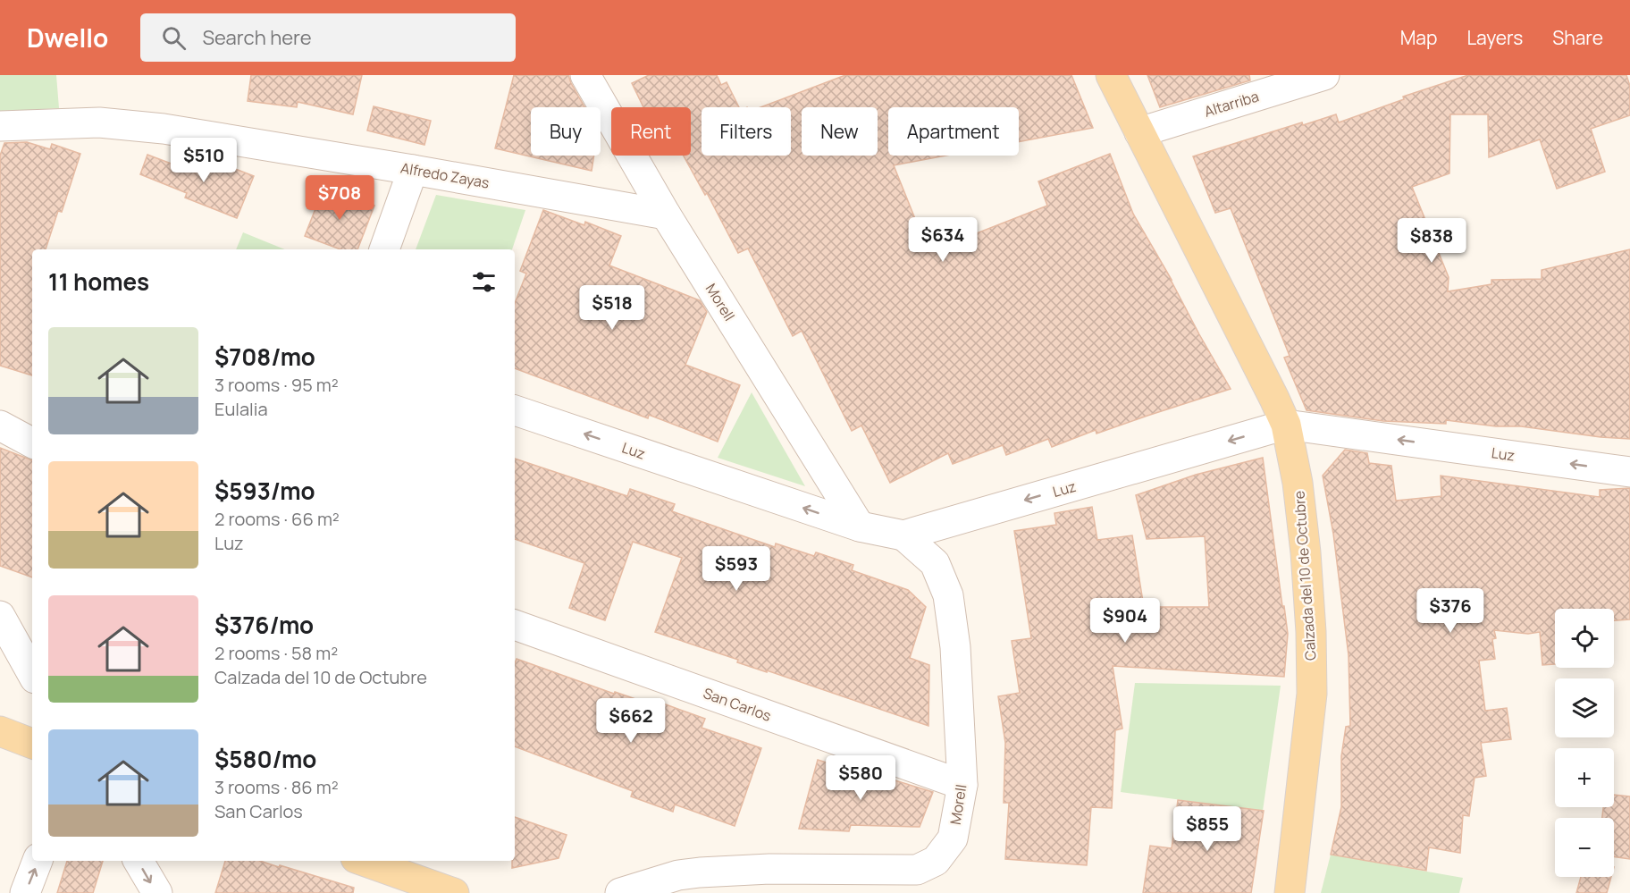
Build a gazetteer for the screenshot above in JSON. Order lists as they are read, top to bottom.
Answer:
{
  "streets": {
    "main road": ["Calzada del 10 de Octubre"],
    "street": [
      "Altarriba",
      "Alfredo Zayas",
      "Morell",
      "Luz",
      "San Carlos"
    ]
  },
  "crossings": [
    ["Altarriba", "Calzada del 10 de Octubre"],
    ["Alfredo Zayas", "Morell"],
    ["Morell", "Luz"],
    ["Morell", "San Carlos"],
    ["Luz", "Calzada del 10 de Octubre"]
  ],
  "one_way": ["Luz"],
  "page": {
    "header": "Dwello",
    "search": "Search here",
    "nav": ["Map", "Layers", "Share"],
    "chip": [
      "Buy",
      "Rent",
      "Filters",
      "New",
      "Apartment"
    ],
    "price": [
      "$510",
      "$708",
      "$634",
      "$838",
      "$518",
      "$593",
      "$376",
      "$904",
      "$662",
      "$580",
      "$855"
    ],
    "heading": "11 homes",
    "list": [
      {
        "name": "$708/mo",
        "note": "3 rooms · 95 m² · Eulalia"
      },
      {
        "name": "$593/mo",
        "note": "2 rooms · 66 m² · Luz"
      },
      {
        "name": "$376/mo",
        "note": "2 rooms · 58 m² · Calzada del 10 de Octubre"
      },
      {
        "name": "$580/mo",
        "note": "3 rooms · 86 m² · San Carlos"
      }
    ],
    "map_buttons": ["+", "−"]
  }
}
